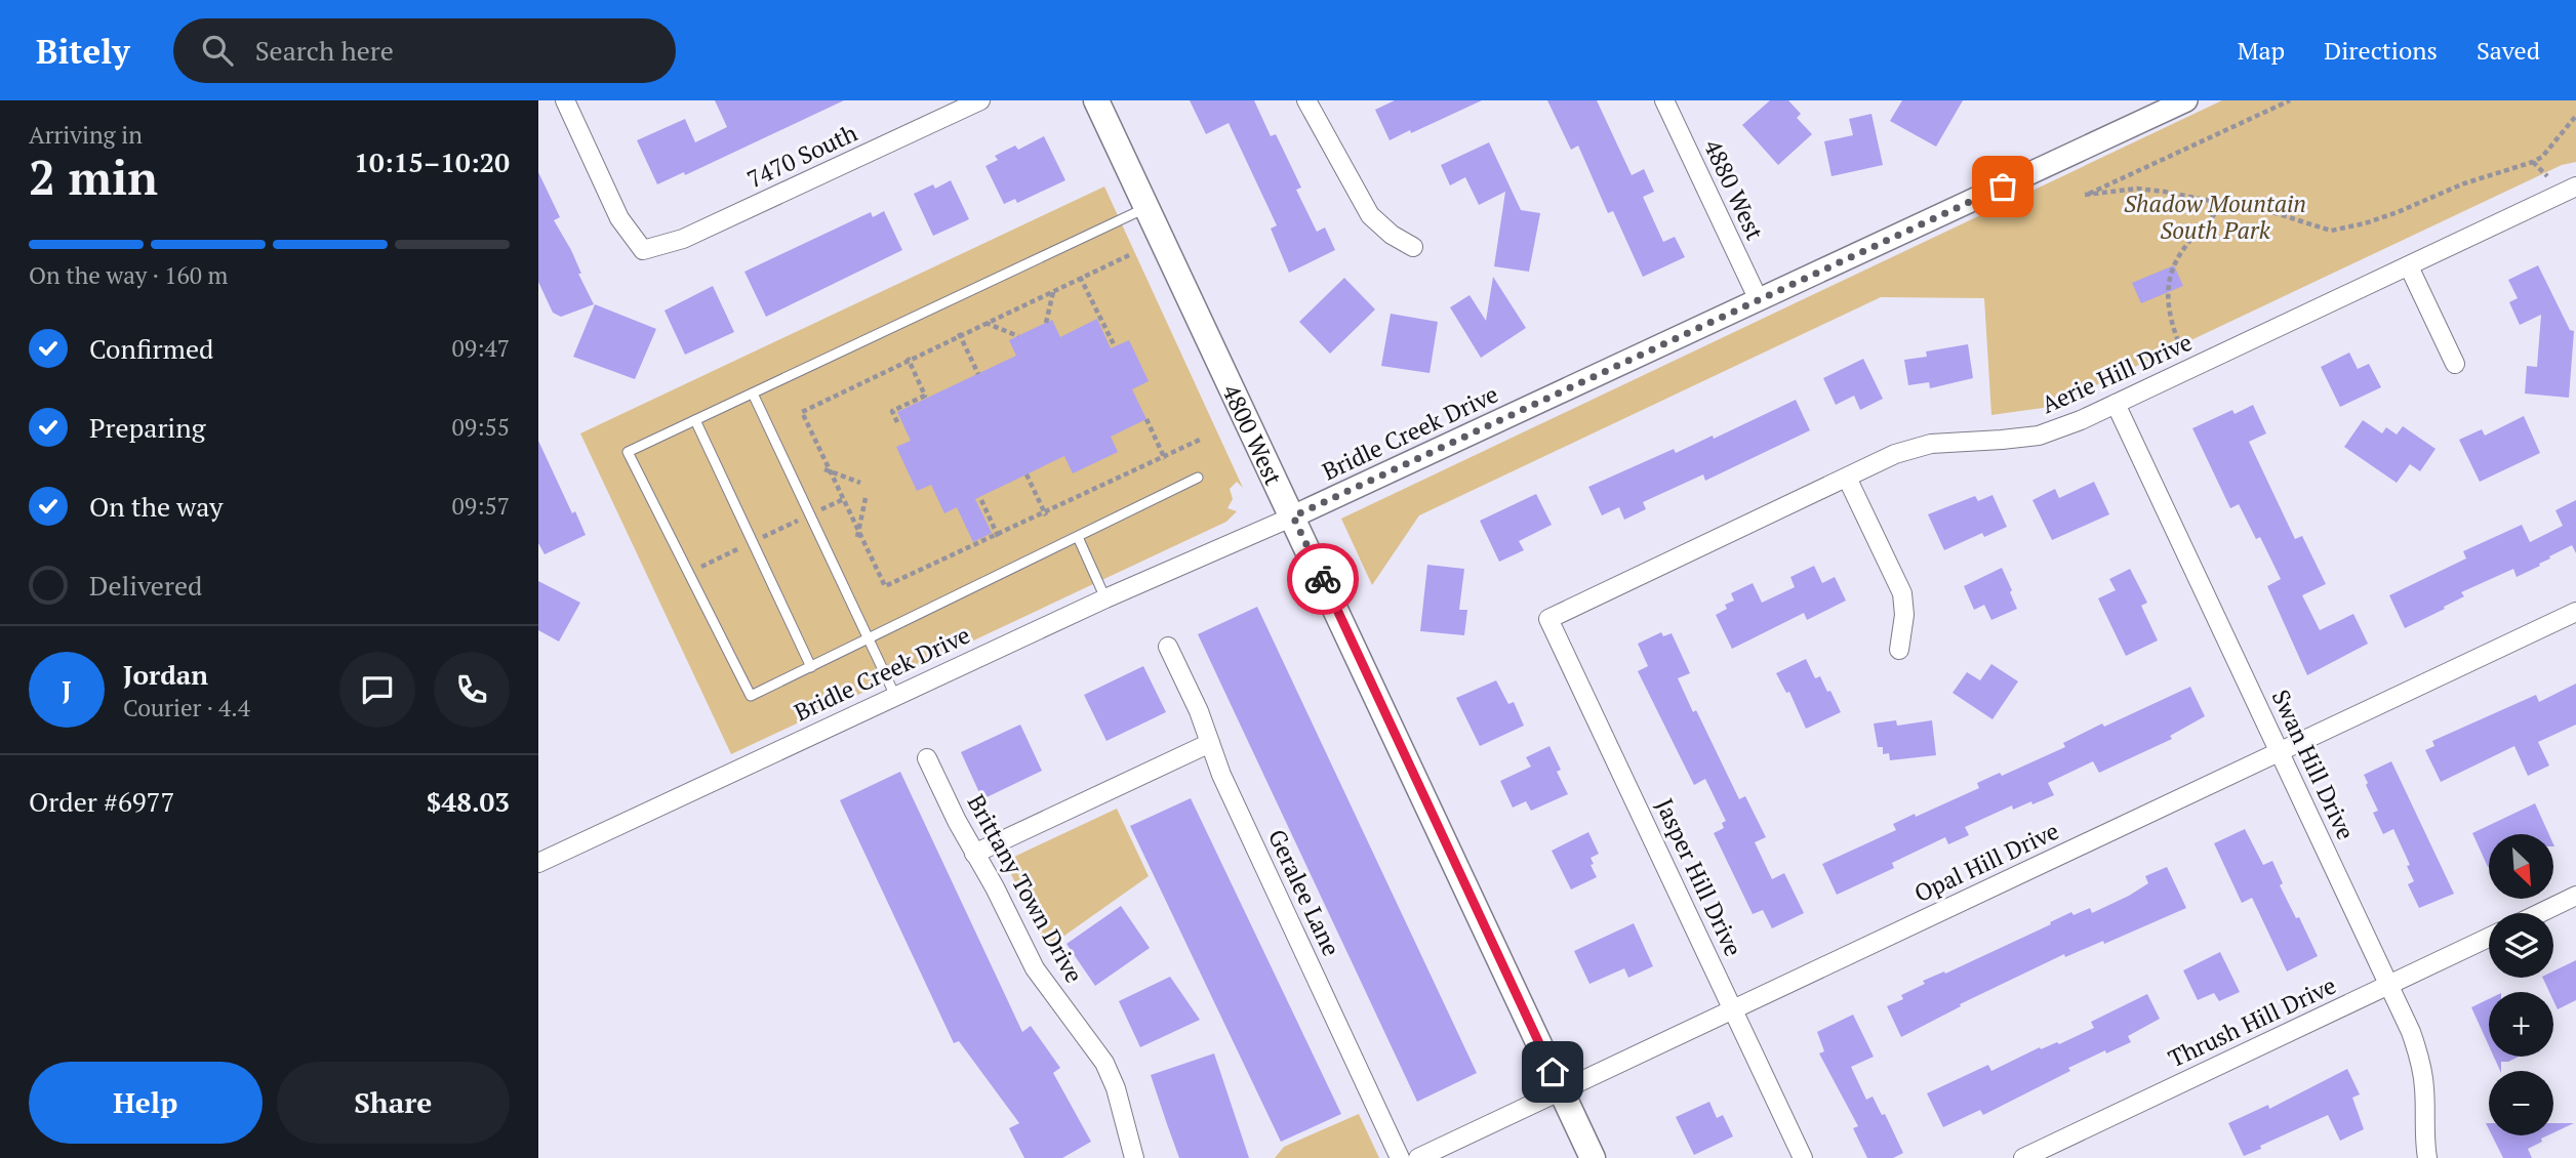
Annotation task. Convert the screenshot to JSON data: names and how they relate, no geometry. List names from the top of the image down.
{
  "streets": {
    "main road": ["4800 West"],
    "street": [
      "7470 South",
      "4880 West",
      "Aerie Hill Drive",
      "Bridle Creek Drive",
      "Swan Hill Drive",
      "Opal Hill Drive",
      "Jasper Hill Drive",
      "Brittany Town Drive",
      "Geralee Lane",
      "Thrush Hill Drive"
    ]
  },
  "crossings": [
    ["4880 West", "Bridle Creek Drive"],
    ["Aerie Hill Drive", "Swan Hill Drive"],
    ["Aerie Hill Drive", "Jasper Hill Drive"],
    ["Bridle Creek Drive", "4800 West"],
    ["4800 West", "Opal Hill Drive"],
    ["Swan Hill Drive", "Opal Hill Drive"],
    ["Swan Hill Drive", "Thrush Hill Drive"],
    ["Opal Hill Drive", "Jasper Hill Drive"]
  ],
  "parks": ["Shadow Mountain South Park"],
  "north": "bottom right",
  "page": {
    "header": "Bitely",
    "search": "Search here",
    "nav": ["Map", "Directions", "Saved"],
    "heading": ["2 min", "Arriving in", "10:15–10:20"],
    "panel": [
      "Jordan",
      "Courier · 4.4",
      "Order #6977",
      "$48.03"
    ],
    "bar": "On the way · 160 m",
    "list": [
      ["Confirmed", "09:47"],
      ["Preparing", "09:55"],
      ["On the way", "09:57"],
      "Delivered"
    ],
    "round": "J",
    "map_buttons": ["+", "−"],
    "buttons": ["Help", "Share"]
  }
}
